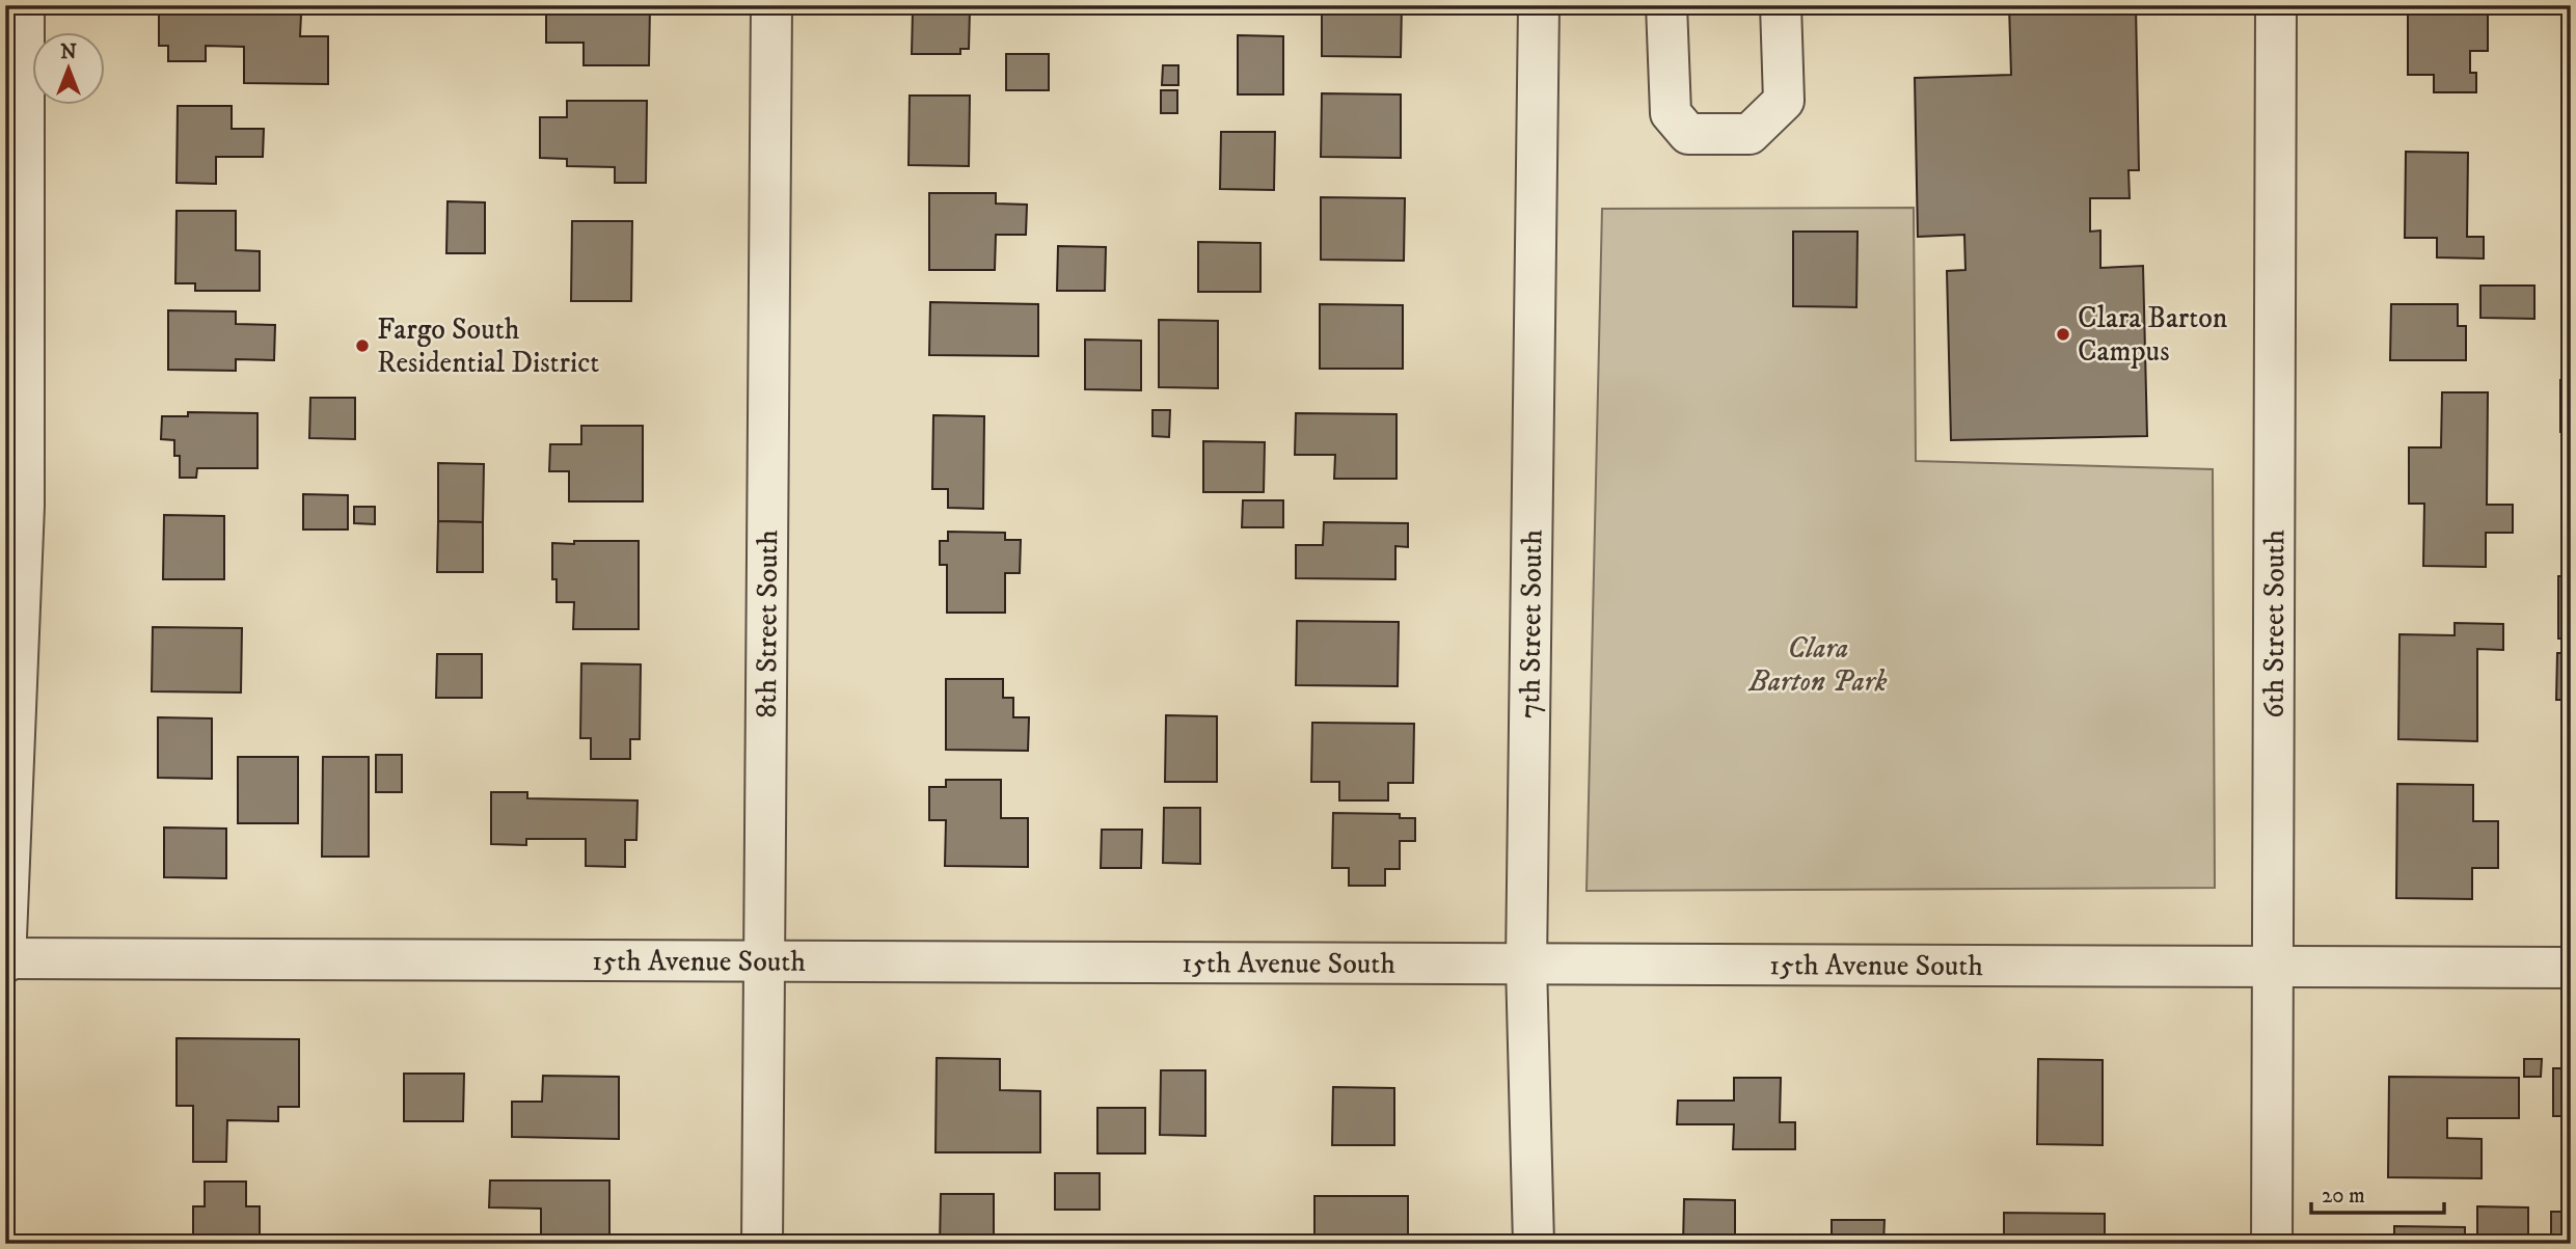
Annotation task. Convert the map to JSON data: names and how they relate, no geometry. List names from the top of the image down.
{
  "streets": {
    "street": [
      "8th Street South",
      "7th Street South",
      "6th Street South",
      "15th Avenue South"
    ]
  },
  "crossings": [
    ["8th Street South", "15th Avenue South"],
    ["7th Street South", "15th Avenue South"],
    ["6th Street South", "15th Avenue South"]
  ],
  "parks": ["Clara Barton Park"],
  "places": ["Clara Barton Campus", "Fargo South Residential District"],
  "scale_bar": "20 m",
  "north": "top"
}
